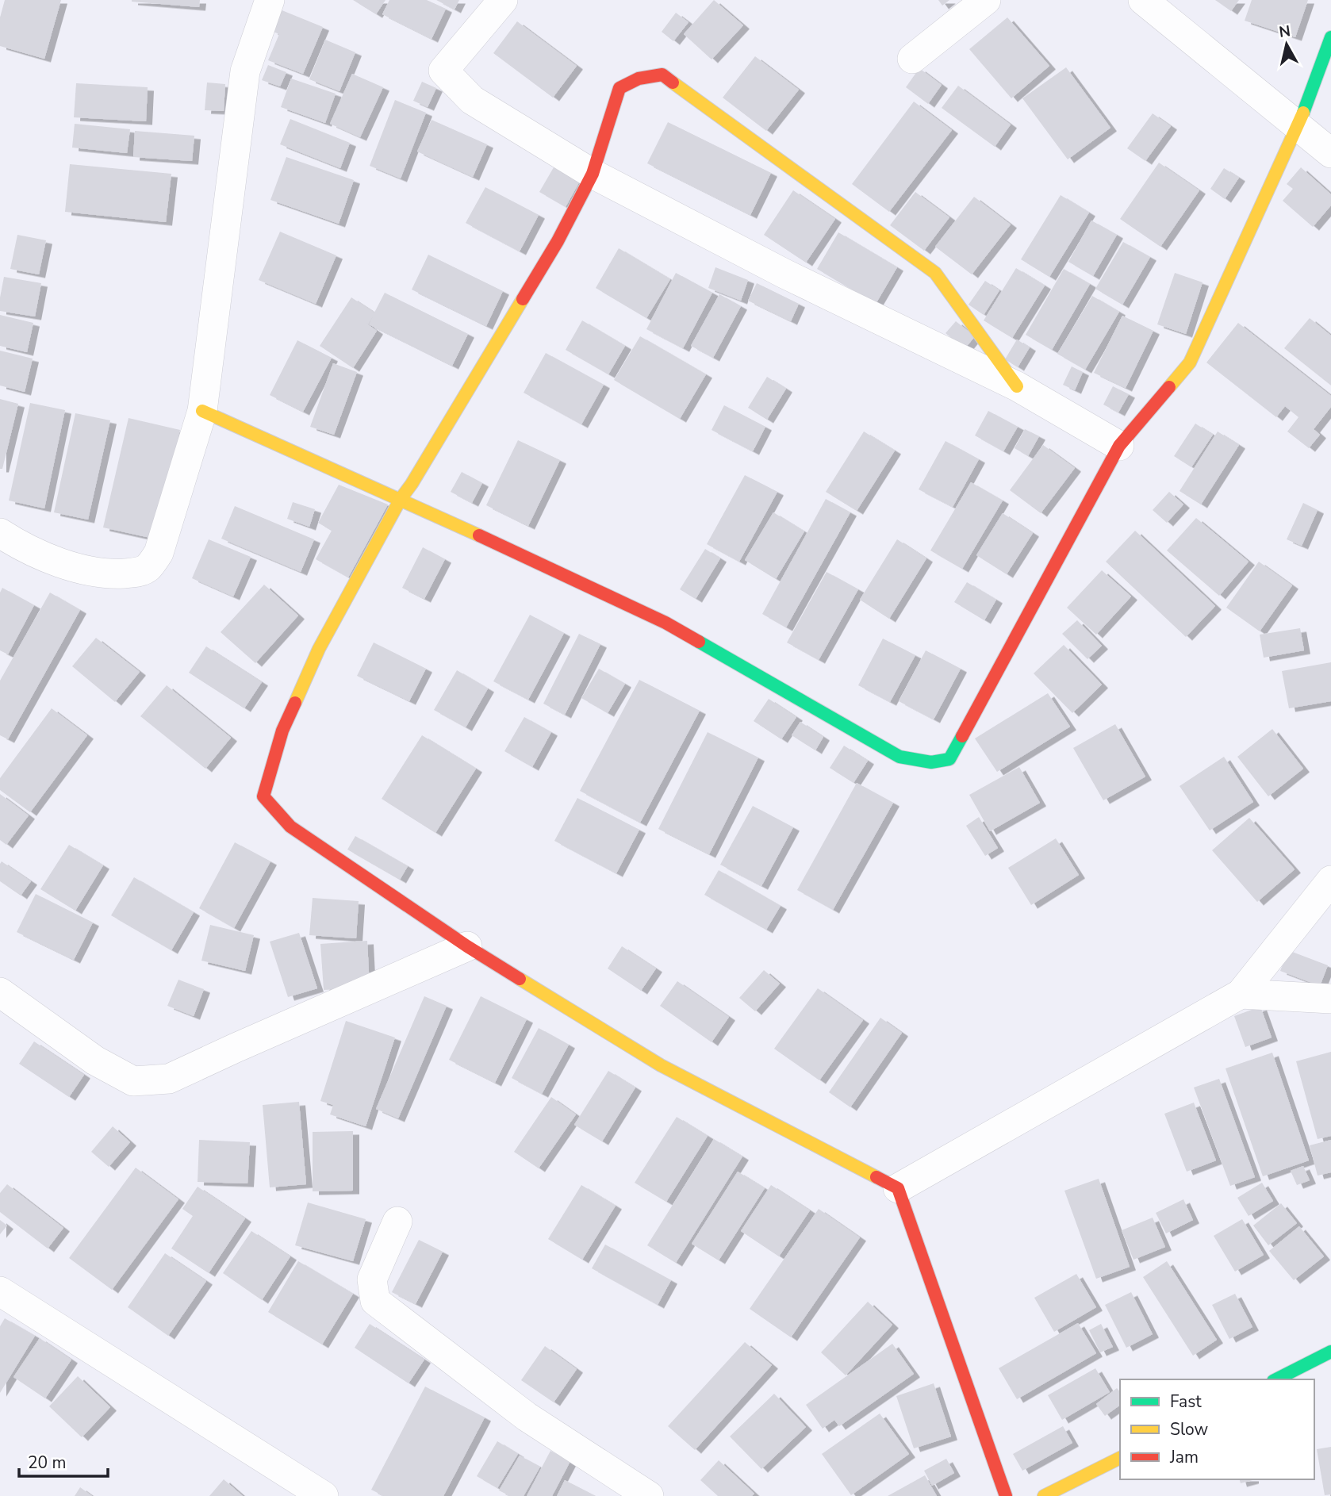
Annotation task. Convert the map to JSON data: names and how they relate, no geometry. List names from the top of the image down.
{
  "legend": ["Fast", "Slow", "Jam"],
  "scale_bar": "20 m",
  "north": "top"
}
